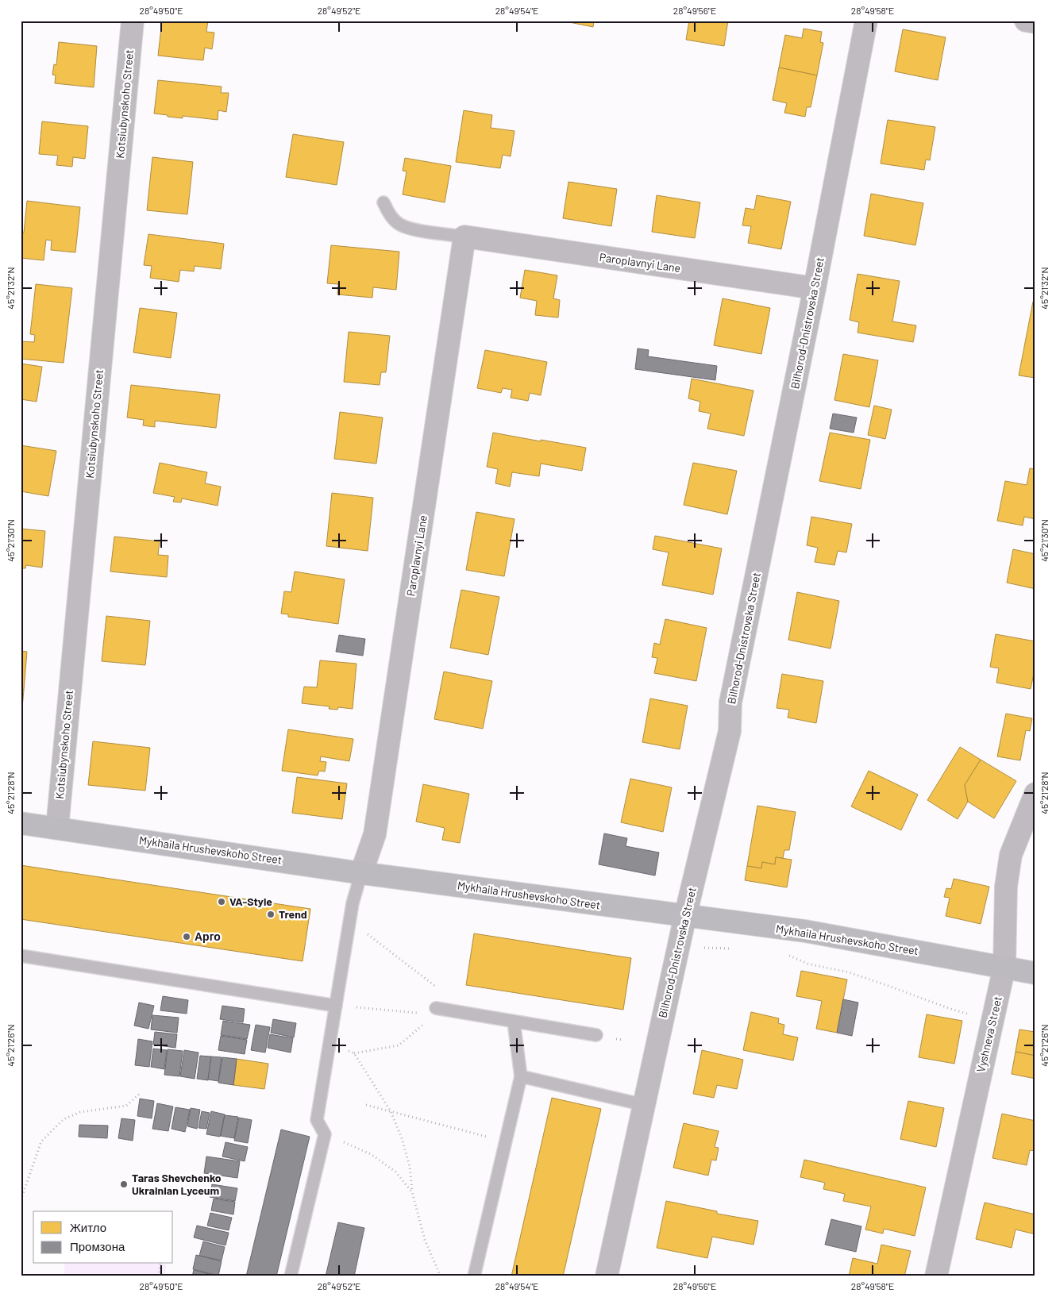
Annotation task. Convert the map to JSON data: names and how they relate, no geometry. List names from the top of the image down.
{
  "streets": {
    "street": [
      "Kotsiubynskoho Street",
      "Paroplavnyi Lane",
      "Bilhorod-Dnistrovska Street",
      "Mykhaila Hrushevskoho Street",
      "Vyshneva Street"
    ]
  },
  "crossings": [
    ["Kotsiubynskoho Street", "Mykhaila Hrushevskoho Street"],
    ["Paroplavnyi Lane", "Bilhorod-Dnistrovska Street"],
    ["Paroplavnyi Lane", "Mykhaila Hrushevskoho Street"],
    ["Bilhorod-Dnistrovska Street", "Mykhaila Hrushevskoho Street"],
    ["Mykhaila Hrushevskoho Street", "Vyshneva Street"]
  ],
  "places": [
    "VA-Style",
    "Trend",
    "Арго",
    "Taras Shevchenko Ukrainian Lyceum"
  ],
  "legend": ["Житло", "Промзона"],
  "coordinates": [
    "28°49'50\"E",
    "28°49'52\"E",
    "28°49'54\"E",
    "28°49'56\"E",
    "28°49'58\"E",
    "45°21'32\"N",
    "45°21'30\"N",
    "45°21'28\"N",
    "45°21'26\"N"
  ]
}
